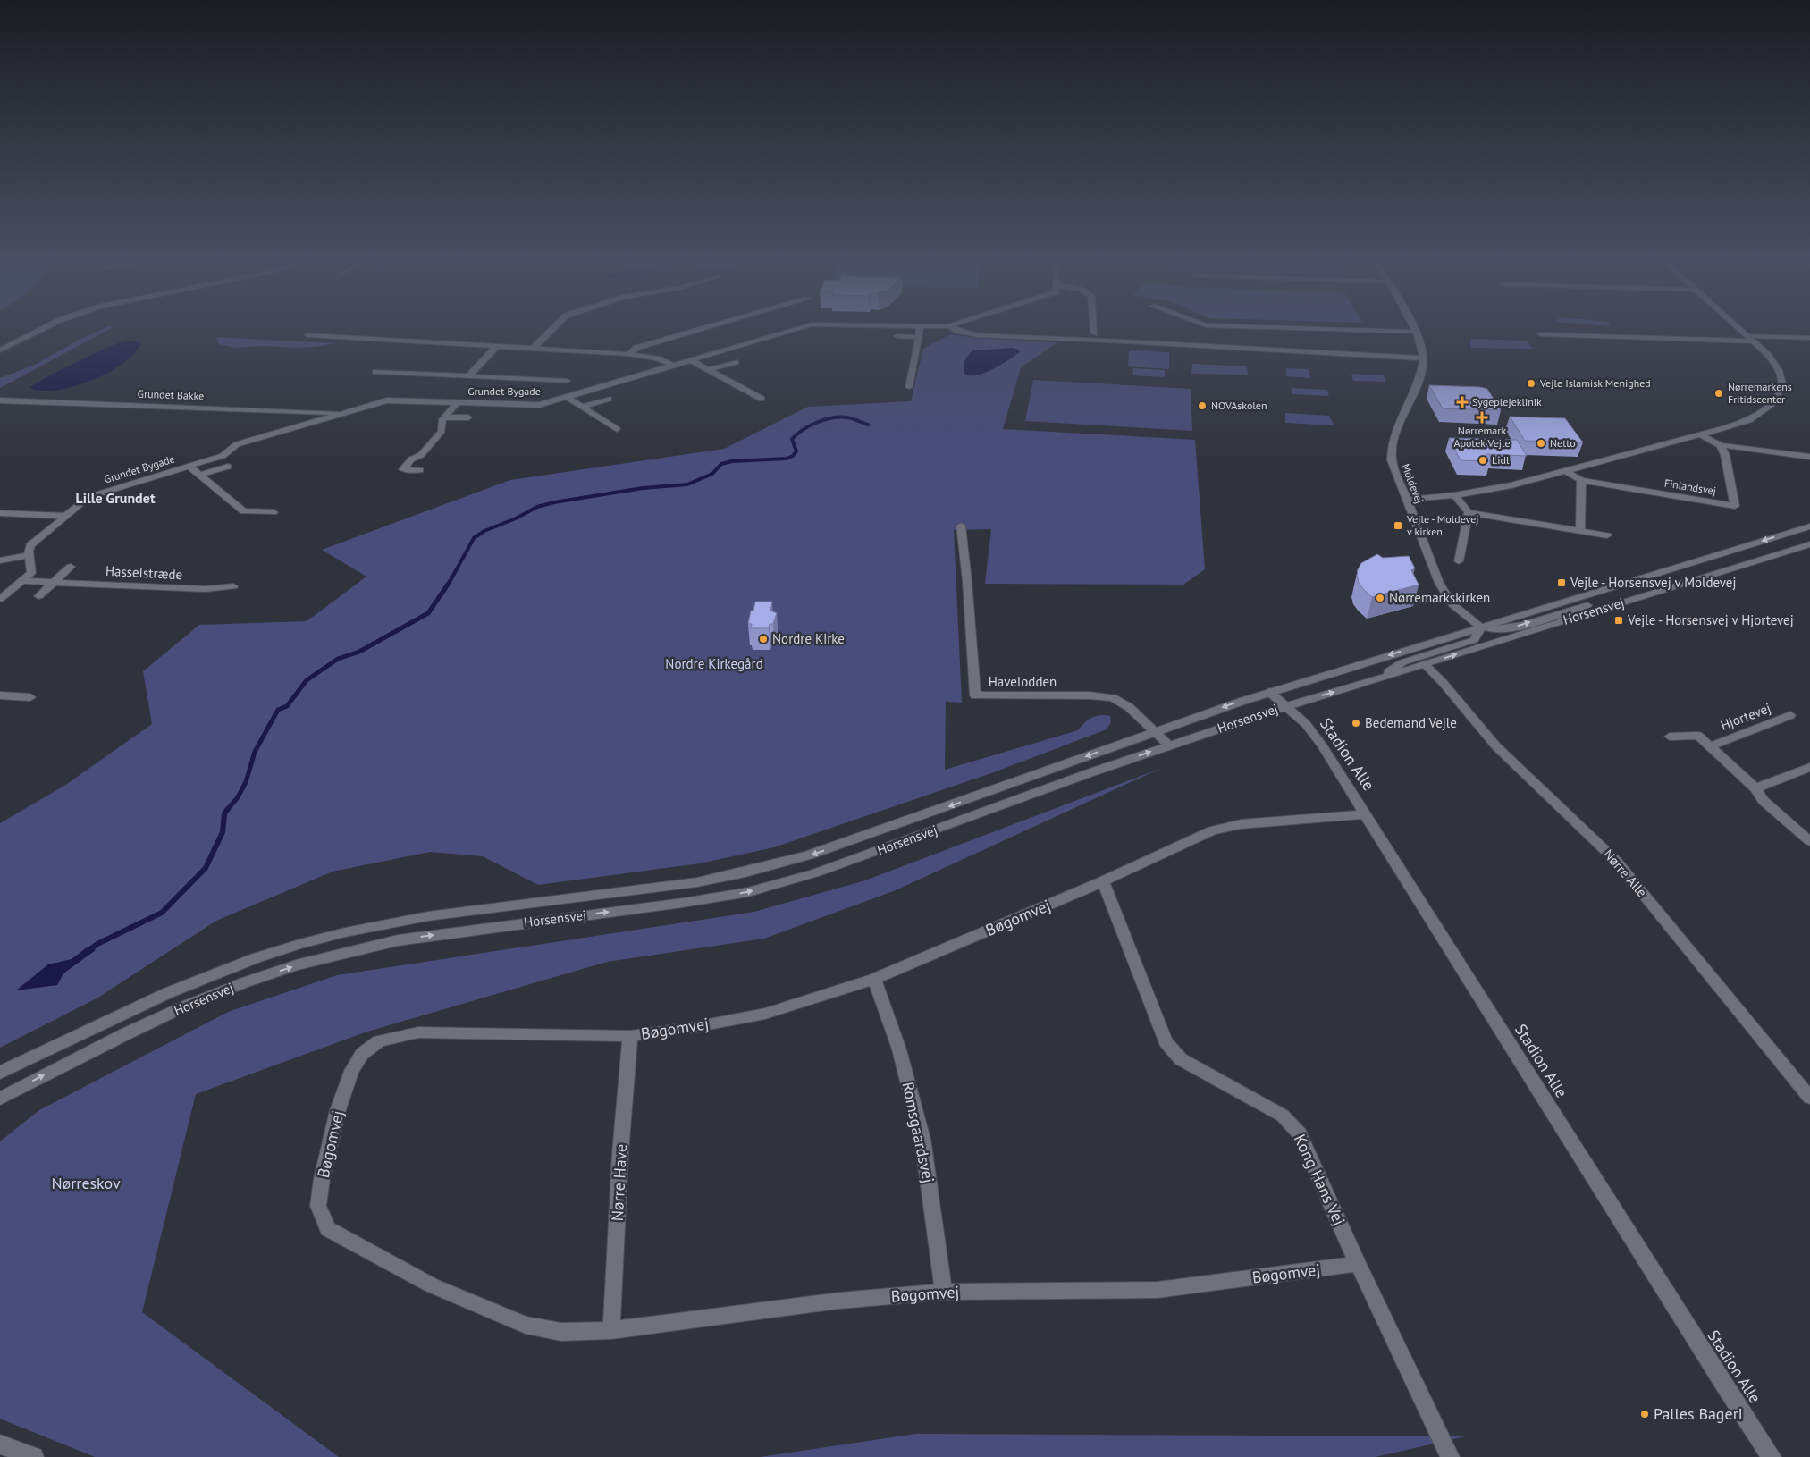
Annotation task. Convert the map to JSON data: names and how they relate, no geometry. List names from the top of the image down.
{
  "streets": {
    "street": [
      "Grundet Bygade",
      "Grundet Bakke",
      "Moldevej",
      "Finlandsvej",
      "Hasselstræde",
      "Horsensvej",
      "Havelodden",
      "Hjortevej",
      "Stadion Alle",
      "Nørre Alle",
      "Bøgomvej",
      "Romsgaardsvej",
      "Kong Hans Vej",
      "Nørre Have"
    ]
  },
  "crossings": [
    ["Grundet Bygade", "Grundet Bakke"],
    ["Moldevej", "Horsensvej"],
    ["Horsensvej", "Havelodden"],
    ["Horsensvej", "Stadion Alle"],
    ["Horsensvej", "Nørre Alle"],
    ["Stadion Alle", "Bøgomvej"],
    ["Bøgomvej", "Romsgaardsvej"],
    ["Bøgomvej", "Kong Hans Vej"],
    ["Bøgomvej", "Nørre Have"]
  ],
  "districts": ["Lille Grundet"],
  "parks": ["Nordre Kirkegård", "Nørreskov"],
  "places": {
    "other": [
      "Vejle Islamisk Menighed",
      "Nørremarkens Fritidscenter",
      "NOVAskolen",
      "Netto",
      "Lidl",
      "Nørremarkskirken",
      "Nordre Kirke",
      "Bedemand Vejle",
      "Palles Bageri"
    ],
    "health": ["Sygeplejeklinik", "Nørremark Apotek Vejle"],
    "transit": ["Vejle - Moldevej v kirken", "Vejle - Horsensvej v Moldevej", "Vejle - Horsensvej v Hjortevej"]
  }
}
